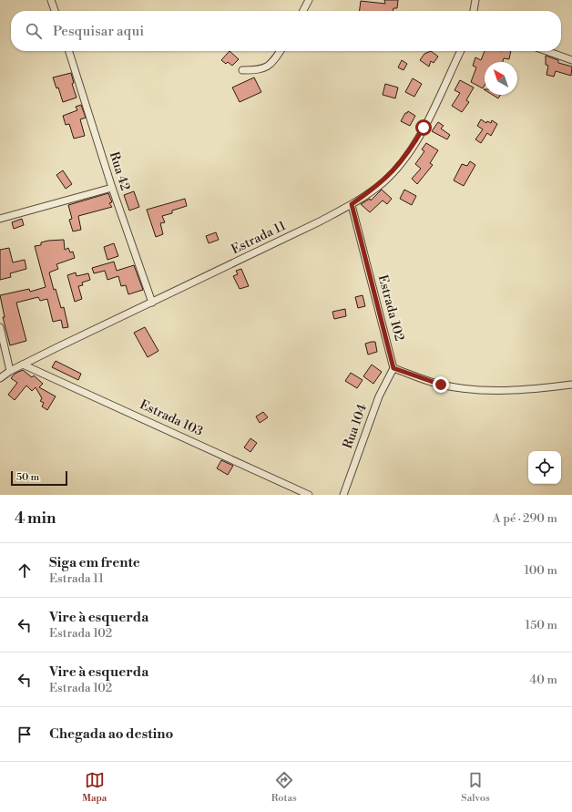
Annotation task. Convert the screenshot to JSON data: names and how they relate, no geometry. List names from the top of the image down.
{
  "streets": {
    "street": [
      "Rua 42",
      "Estrada 11",
      "Estrada 102",
      "Estrada 103",
      "Rua 104"
    ]
  },
  "crossings": [
    ["Rua 42", "Estrada 11"],
    ["Estrada 11", "Estrada 102"],
    ["Estrada 11", "Estrada 103"],
    ["Estrada 102", "Rua 104"]
  ],
  "scale_bar": "50 m",
  "north": "top left",
  "page": {
    "search": "Pesquisar aqui",
    "scale": "50 m",
    "heading": ["4 min", "A pé · 290 m"],
    "list": [
      ["Siga em frente", "Estrada 11", "100 m"],
      ["Vire à esquerda", "Estrada 102", "150 m"],
      ["Vire à esquerda", "Estrada 102", "40 m"],
      "Chegada ao destino"
    ],
    "nav": ["Mapa", "Rotas", "Salvos"]
  }
}
